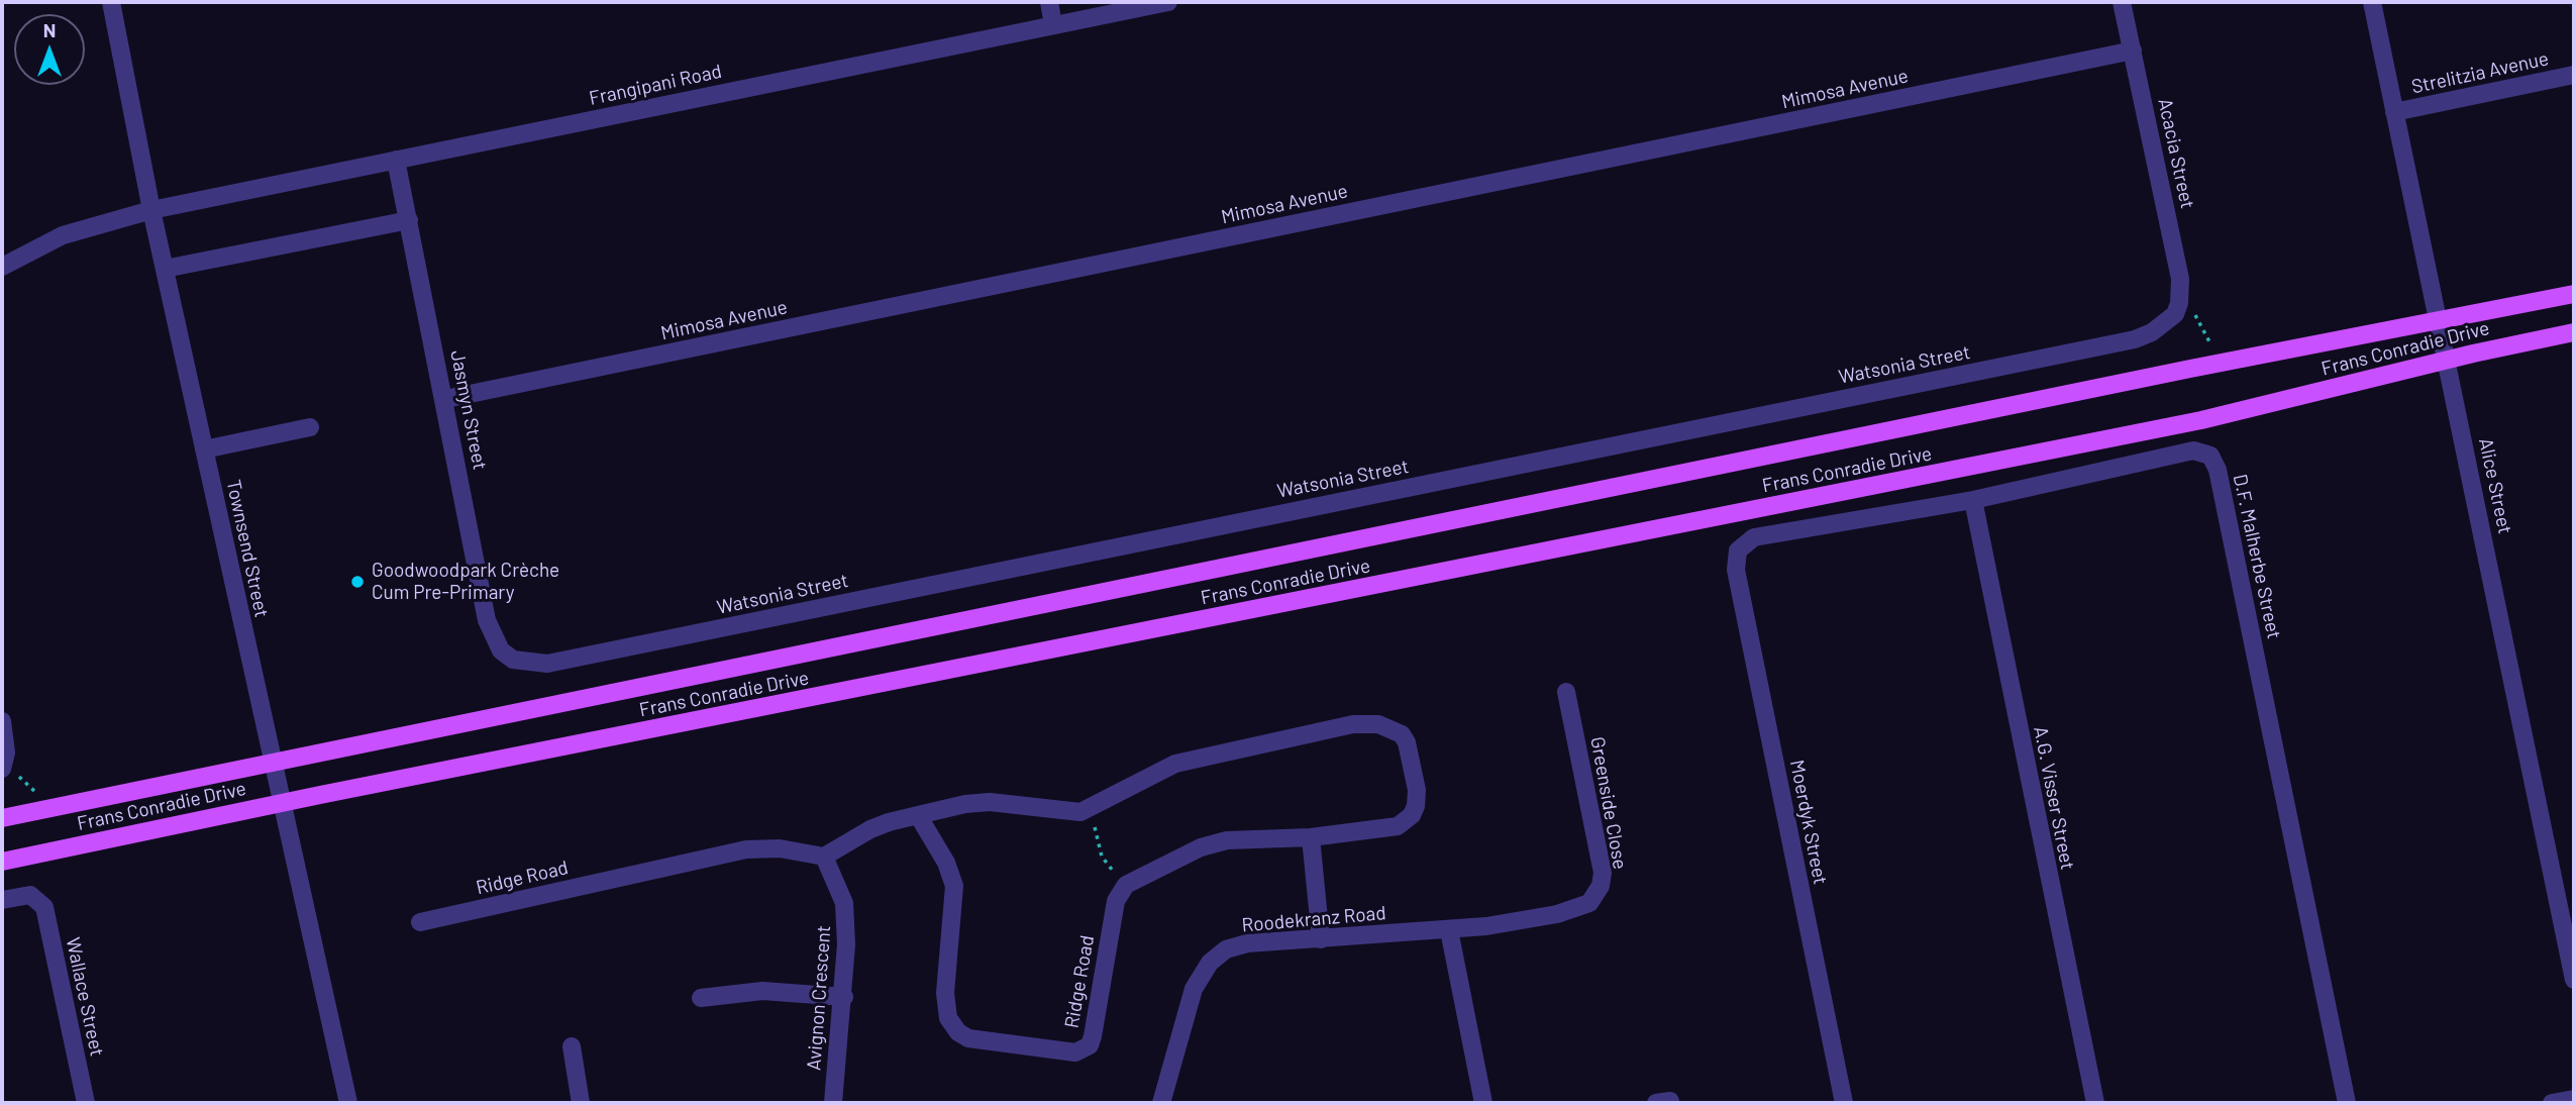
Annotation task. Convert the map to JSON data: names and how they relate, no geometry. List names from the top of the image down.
{
  "streets": {
    "main road": ["Frans Conradie Drive"],
    "street": [
      "Strelitzia Avenue",
      "Frangipani Road",
      "Mimosa Avenue",
      "Acacia Street",
      "Watsonia Street",
      "Jasmyn Street",
      "Alice Street",
      "Townsend Street",
      "D.F. Malherbe Street",
      "A.G. Visser Street",
      "Greenside Close",
      "Moerdyk Street",
      "Ridge Road",
      "Roodekranz Road",
      "Wallace Street",
      "Avignon Crescent"
    ]
  },
  "crossings": [
    ["Strelitzia Avenue", "Alice Street"],
    ["Frangipani Road", "Jasmyn Street"],
    ["Frangipani Road", "Townsend Street"],
    ["Mimosa Avenue", "Acacia Street"],
    ["Mimosa Avenue", "Jasmyn Street"],
    ["Acacia Street", "Watsonia Street"],
    ["Frans Conradie Drive", "Alice Street"],
    ["Frans Conradie Drive", "Townsend Street"],
    ["Watsonia Street", "Jasmyn Street"],
    ["D.F. Malherbe Street", "A.G. Visser Street"],
    ["D.F. Malherbe Street", "Moerdyk Street"],
    ["Greenside Close", "Roodekranz Road"],
    ["Ridge Road", "Avignon Crescent"]
  ],
  "places": ["Goodwoodpark Crèche Cum Pre-Primary"],
  "north": "top"
}
